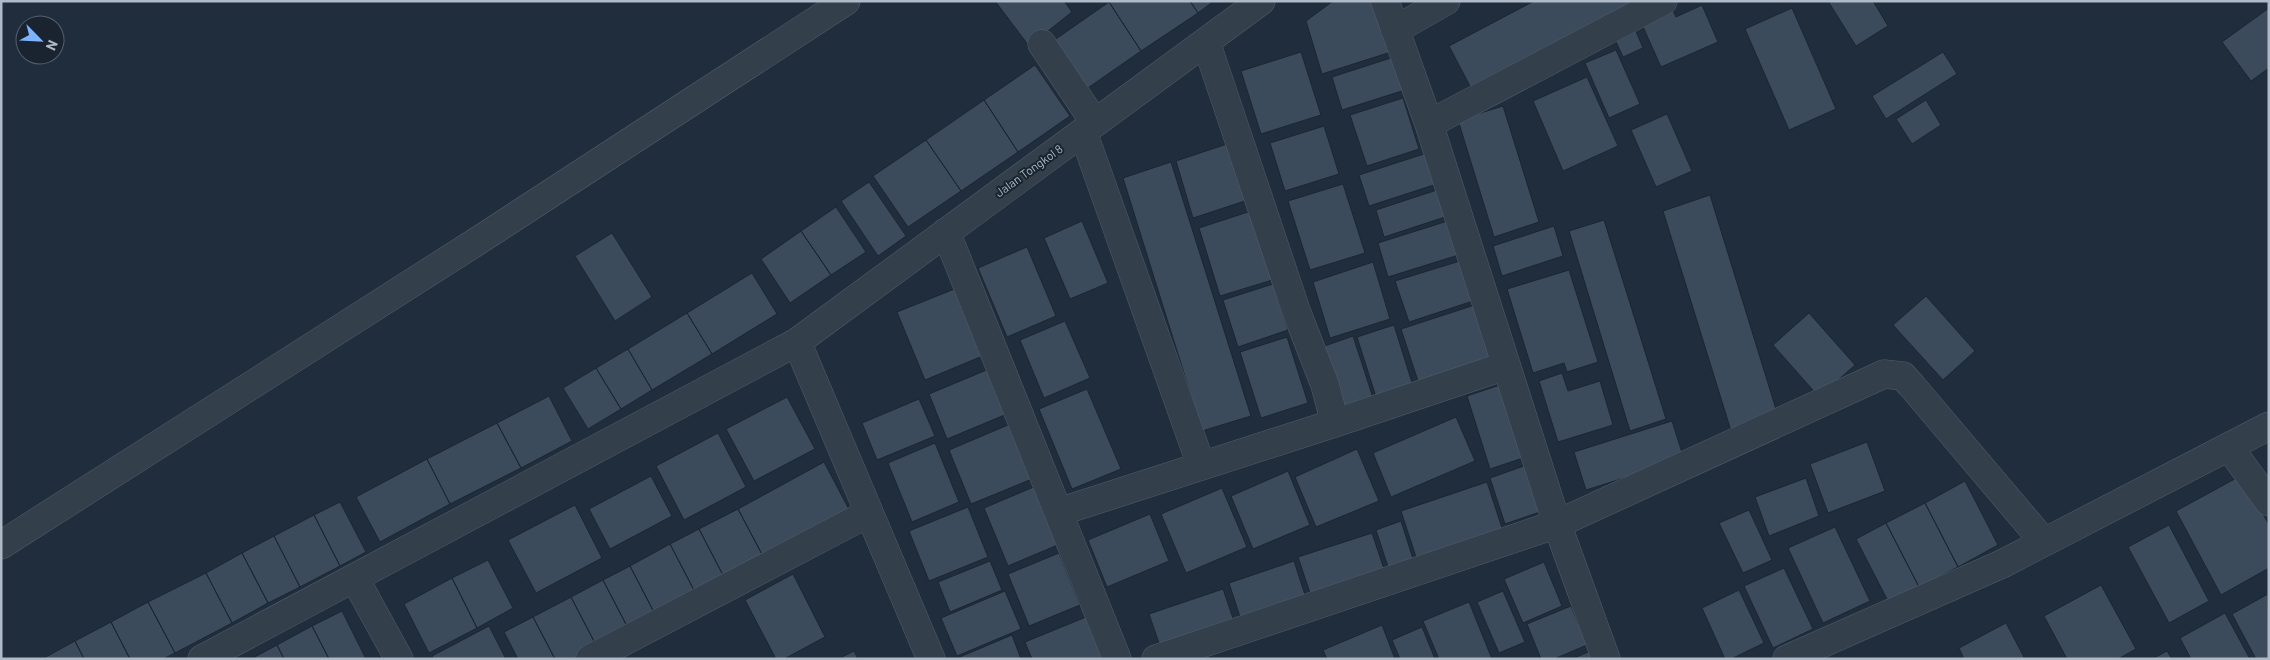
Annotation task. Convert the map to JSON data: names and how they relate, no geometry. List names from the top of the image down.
{
  "streets": {
    "street": ["Jalan Tongkol 8"]
  },
  "north": "bottom right"
}
